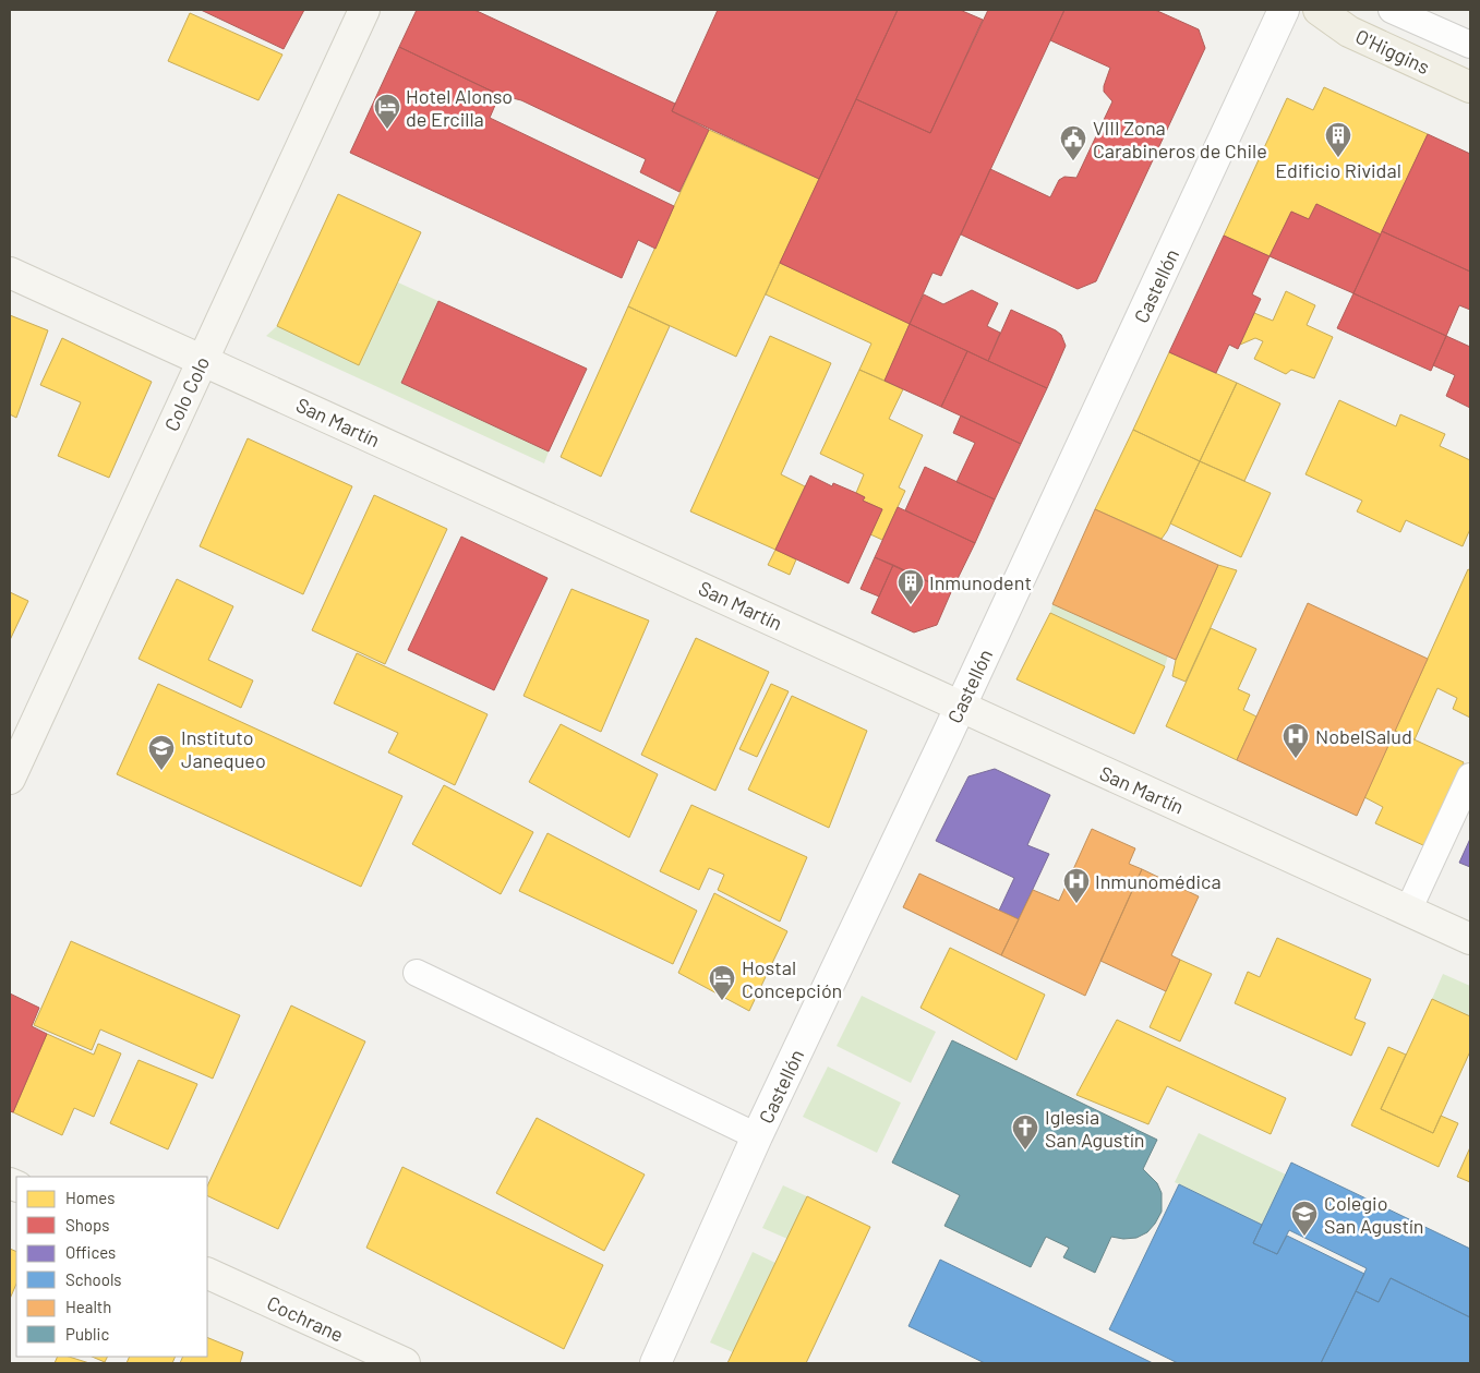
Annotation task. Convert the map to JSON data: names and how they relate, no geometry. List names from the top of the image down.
{
  "streets": {
    "main road": [
      "O'Higgins",
      "Colo Colo",
      "San Martín",
      "Cochrane"
    ],
    "street": ["Castellón"]
  },
  "crossings": [
    ["Castellón", "San Martín"],
    ["Colo Colo", "San Martín"]
  ],
  "places": {
    "hotel": ["Hotel Alonso de Ercilla", "Hostal Concepción"],
    "building": ["Edificio Rividal", "Inmunodent"],
    "public building": ["VIII Zona Carabineros de Chile"],
    "hospital": ["NobelSalud", "Inmunomédica"],
    "school or university": ["Instituto Janequeo", "Colegio San Agustín"],
    "church": ["Iglesia San Agustín"]
  },
  "legend": [
    "Homes",
    "Shops",
    "Offices",
    "Schools",
    "Health",
    "Public"
  ]
}
